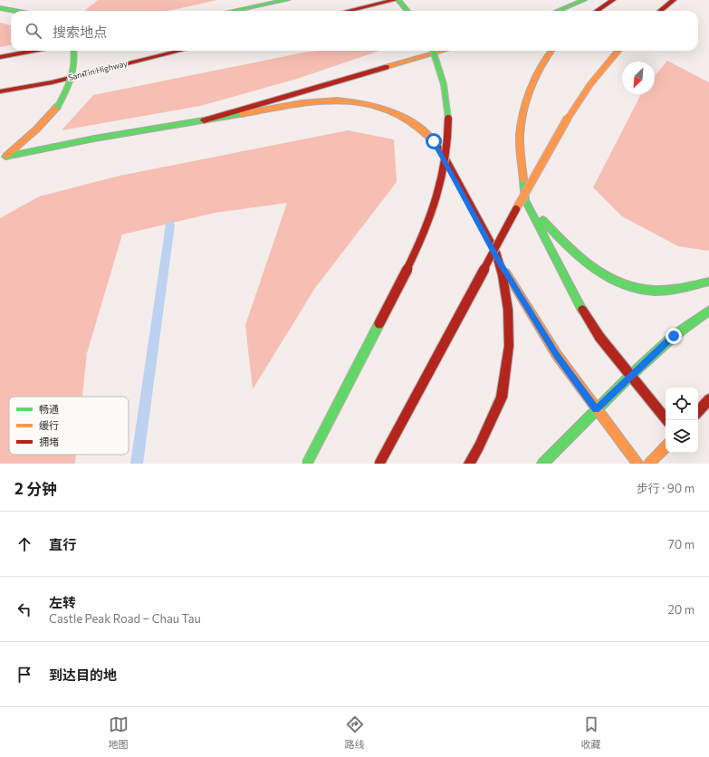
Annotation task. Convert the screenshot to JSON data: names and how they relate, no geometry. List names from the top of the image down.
{
  "streets": {
    "main road": ["San Tin Highway"]
  },
  "legend": ["畅通", "缓行", "拥堵"],
  "north": "bottom left",
  "page": {
    "search": "搜索地点",
    "heading": ["2 分钟", "步行 · 90 m"],
    "list": [
      ["直行", "70 m"],
      ["左转", "Castle Peak Road – Chau Tau", "20 m"],
      "到达目的地"
    ],
    "nav": ["地图", "路线", "收藏"]
  }
}
